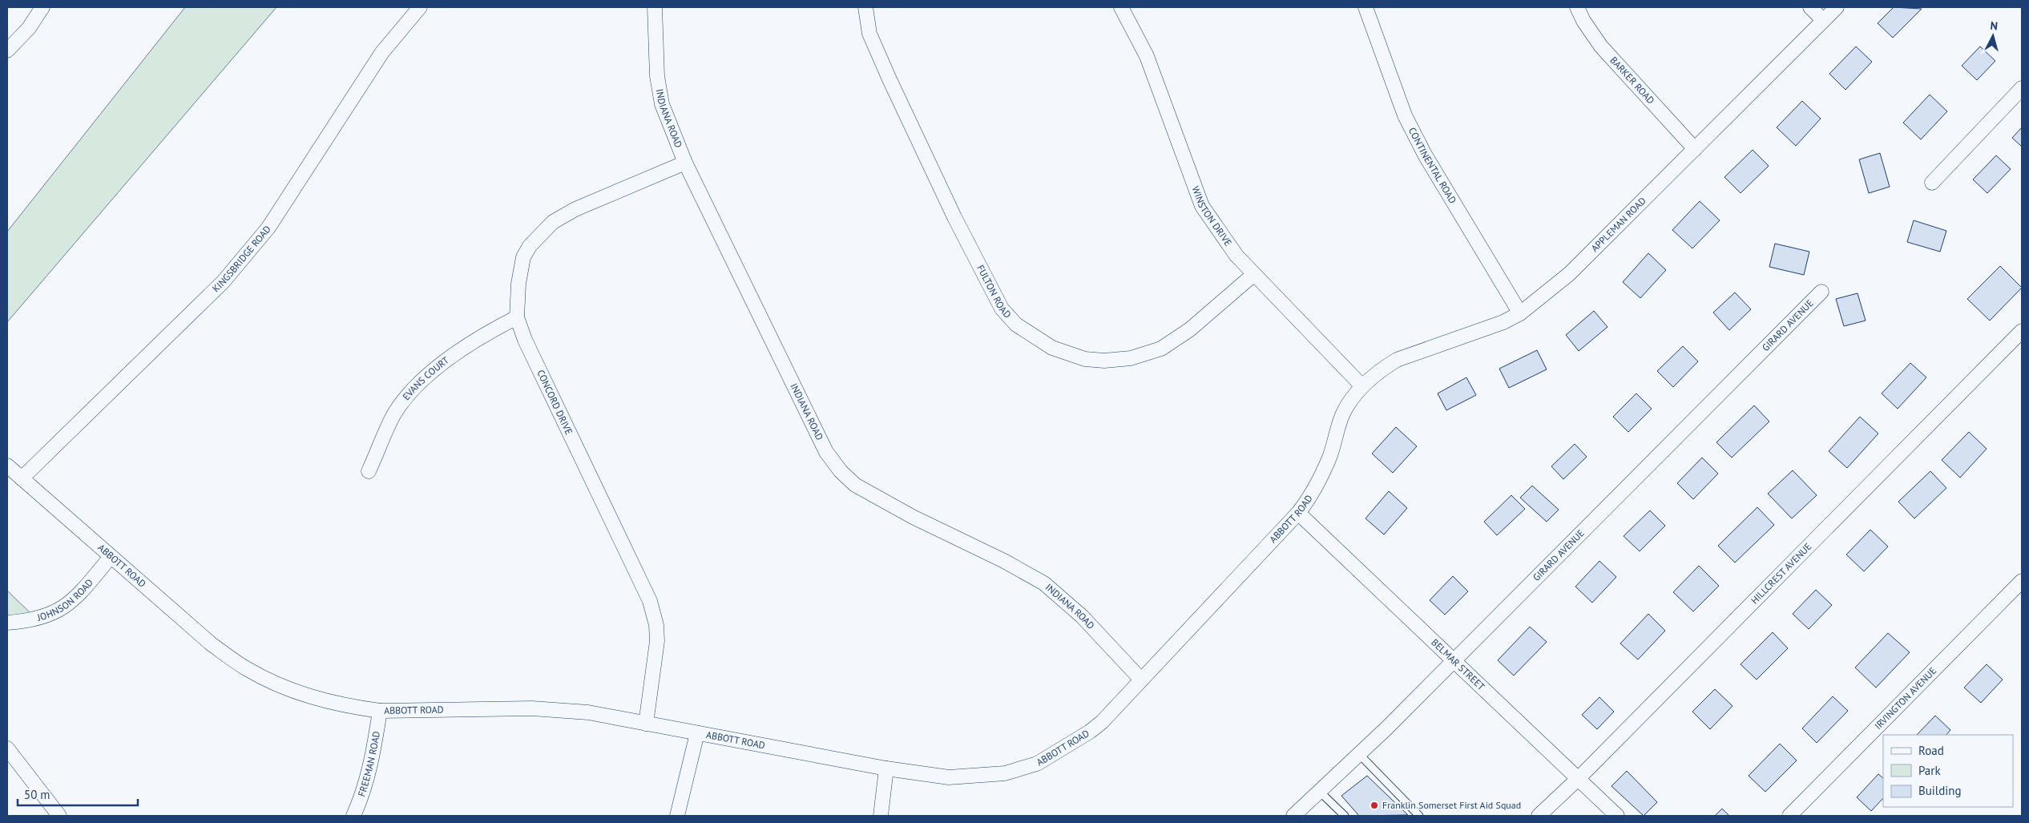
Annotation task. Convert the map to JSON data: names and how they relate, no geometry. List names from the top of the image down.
{
  "streets": {
    "street": [
      "BARKER ROAD",
      "INDIANA ROAD",
      "CONTINENTAL ROAD",
      "WINSTON DRIVE",
      "APPLEMAN ROAD",
      "KINGSBRIDGE ROAD",
      "FULTON ROAD",
      "GIRARD AVENUE",
      "EVANS COURT",
      "CONCORD DRIVE",
      "ABBOTT ROAD",
      "HILLCREST AVENUE",
      "JOHNSON ROAD",
      "BELMAR STREET",
      "IRVINGTON AVENUE",
      "FREEMAN ROAD"
    ]
  },
  "crossings": [
    ["BARKER ROAD", "APPLEMAN ROAD"],
    ["INDIANA ROAD", "CONCORD DRIVE"],
    ["INDIANA ROAD", "ABBOTT ROAD"],
    ["CONTINENTAL ROAD", "APPLEMAN ROAD"],
    ["WINSTON DRIVE", "APPLEMAN ROAD"],
    ["WINSTON DRIVE", "FULTON ROAD"],
    ["WINSTON DRIVE", "ABBOTT ROAD"],
    ["APPLEMAN ROAD", "ABBOTT ROAD"],
    ["KINGSBRIDGE ROAD", "ABBOTT ROAD"],
    ["GIRARD AVENUE", "BELMAR STREET"],
    ["EVANS COURT", "CONCORD DRIVE"],
    ["CONCORD DRIVE", "ABBOTT ROAD"],
    ["ABBOTT ROAD", "JOHNSON ROAD"],
    ["ABBOTT ROAD", "BELMAR STREET"],
    ["ABBOTT ROAD", "FREEMAN ROAD"],
    ["HILLCREST AVENUE", "BELMAR STREET"]
  ],
  "places": ["Franklin Somerset First Aid Squad"],
  "legend": ["Road", "Park", "Building"],
  "scale_bar": "50 m",
  "north": "top"
}
